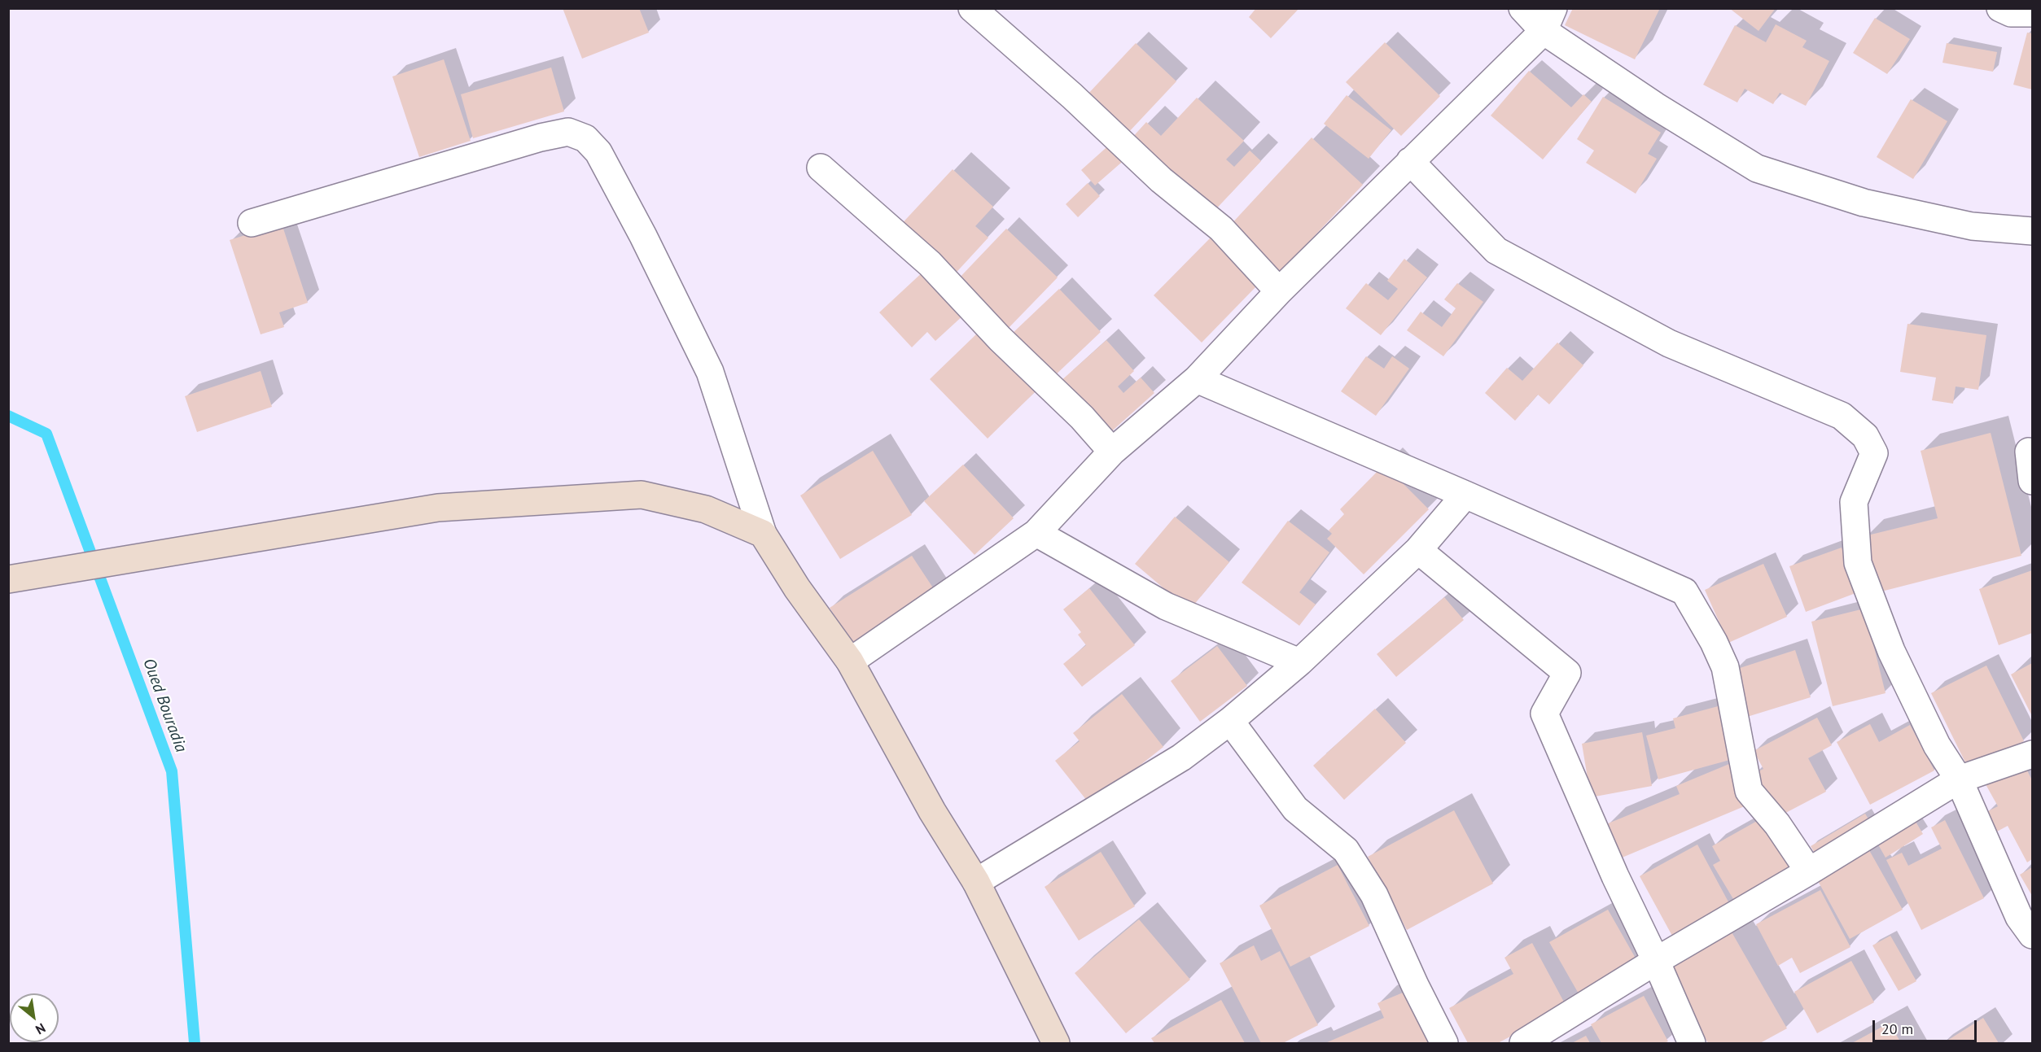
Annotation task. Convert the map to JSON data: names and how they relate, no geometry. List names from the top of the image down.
{
  "water": ["Oued Bouradia"],
  "scale_bar": "20 m",
  "north": "bottom right"
}
